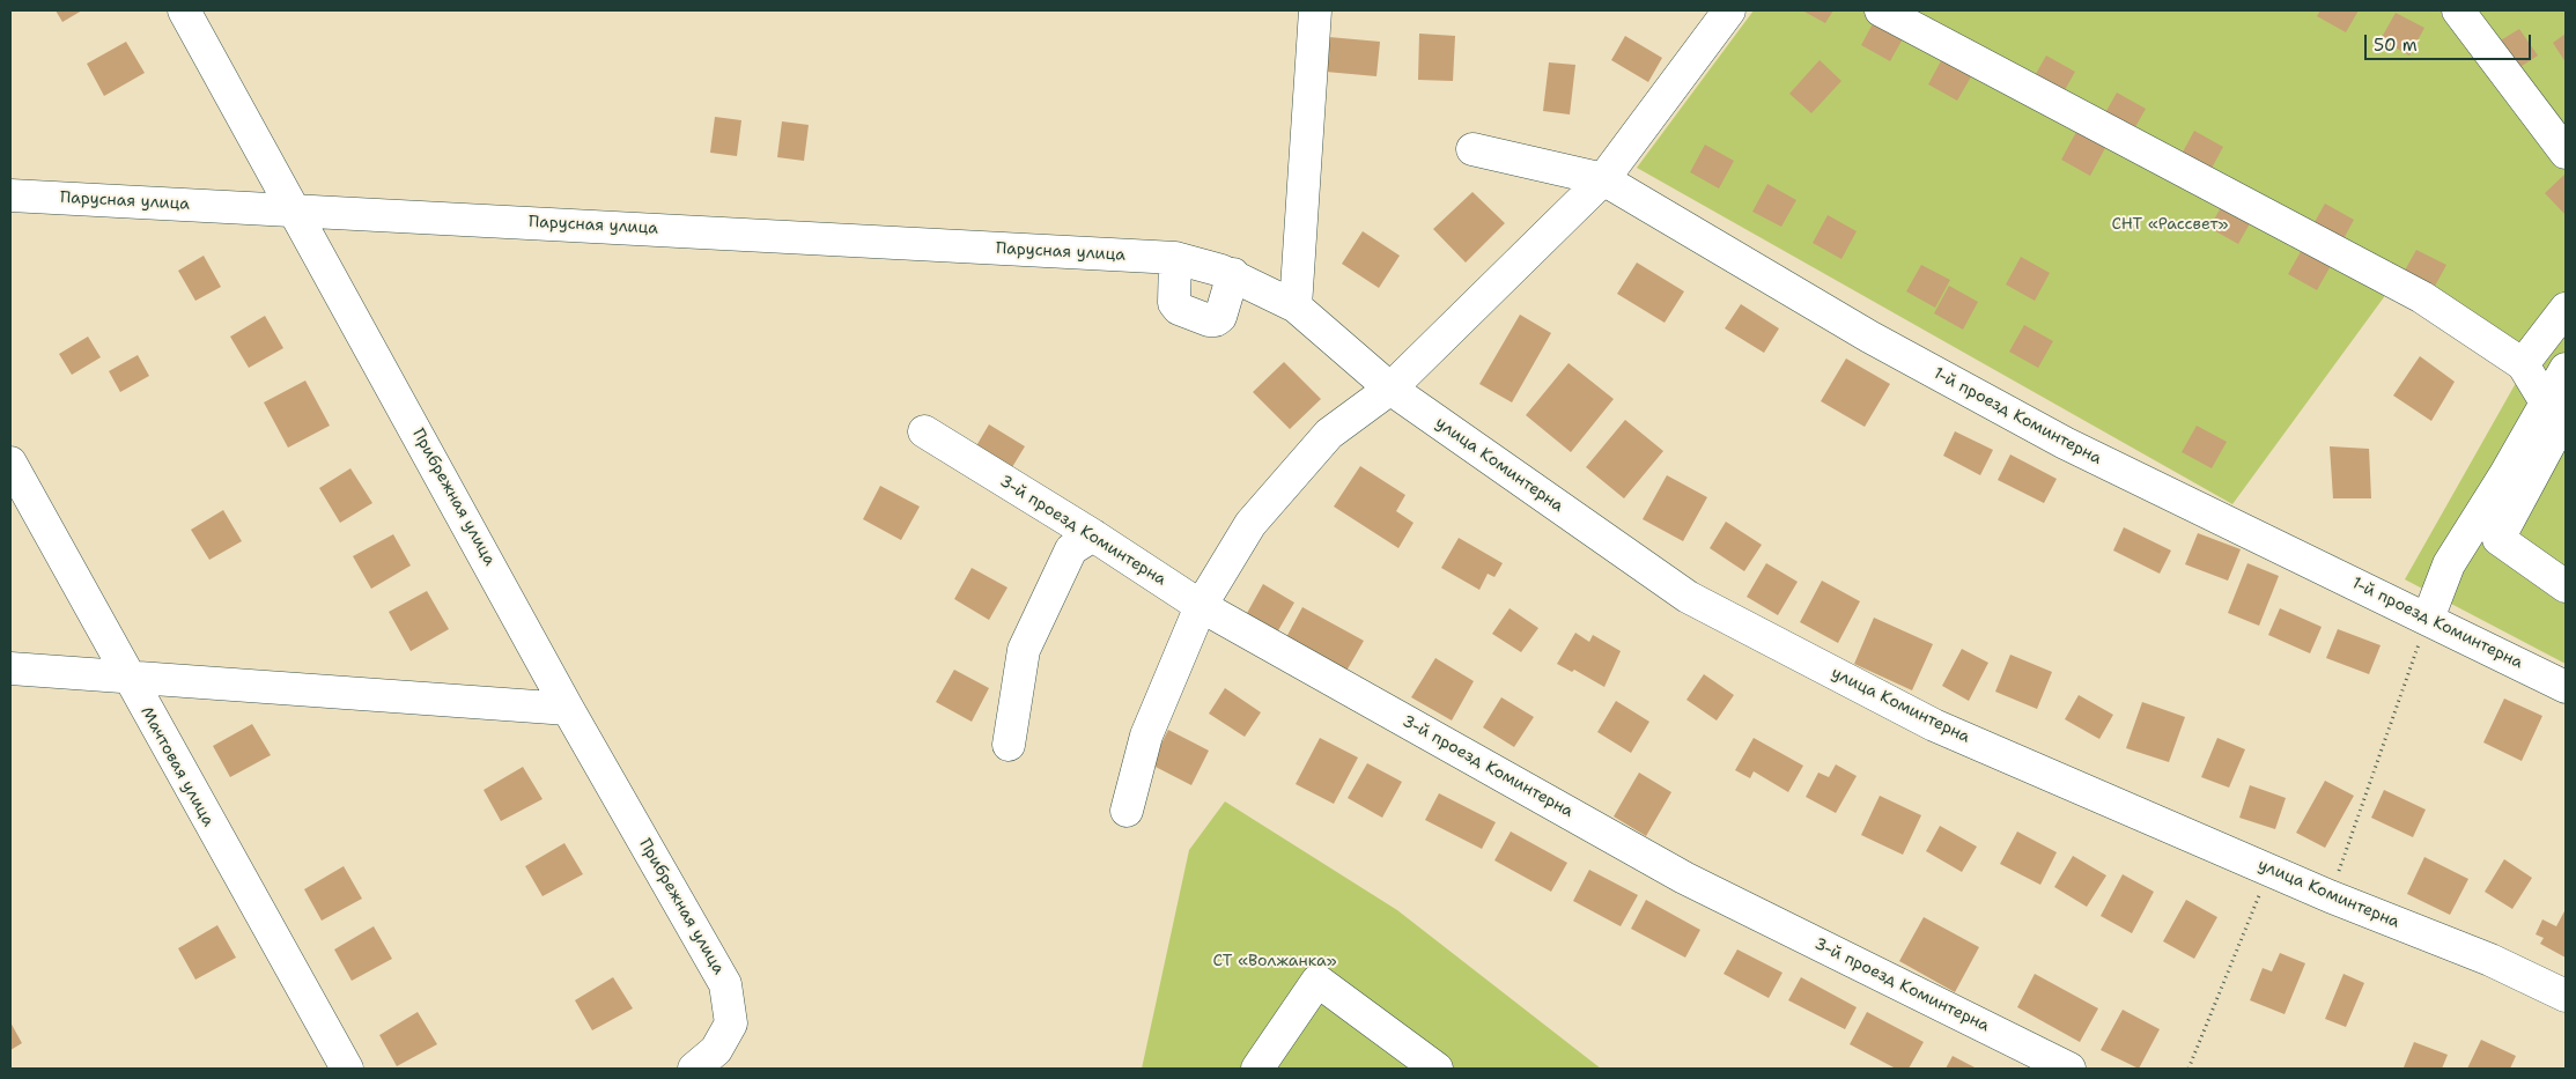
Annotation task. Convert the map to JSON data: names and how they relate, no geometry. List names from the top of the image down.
{
  "streets": {
    "street": [
      "Парусная улица",
      "1-й проезд Коминтерна",
      "улица Коминтерна",
      "Прибрежная улица",
      "3-й проезд Коминтерна",
      "Мачтовая улица"
    ]
  },
  "crossings": [
    ["Парусная улица", "улица Коминтерна"],
    ["Парусная улица", "Прибрежная улица"]
  ],
  "parks": ["СНТ «Рассвет»", "СТ «Волжанка»"],
  "scale_bar": "50 m"
}
